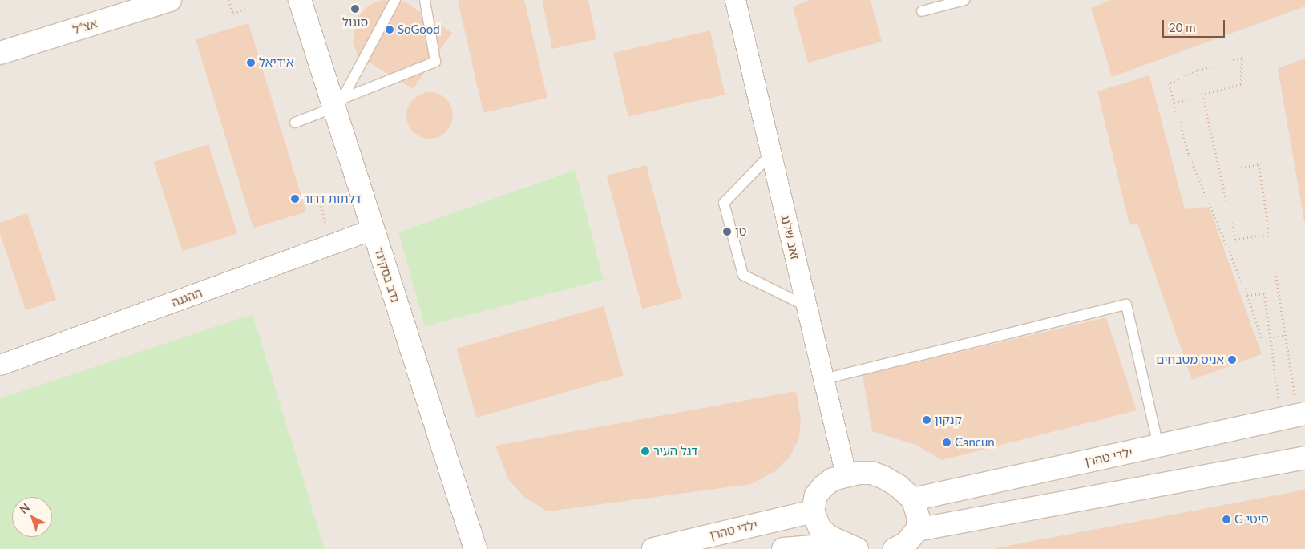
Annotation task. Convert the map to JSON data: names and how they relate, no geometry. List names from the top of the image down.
{
  "streets": {
    "street": [
      "אצ\"ל",
      "זאב שלנג",
      "נדב בסקינד",
      "ההגנה",
      "ילדי טהרן"
    ]
  },
  "crossings": [
    ["נדב בסקינד", "ההגנה"]
  ],
  "places": [
    "סונול",
    "SoGood",
    "אידיאל",
    "דלתות דרור",
    "טן",
    "אניס מטבחים",
    "קנקון",
    "Cancun",
    "דגל העיר",
    "G סיטי"
  ],
  "scale_bar": "20 m",
  "north": "top left"
}
